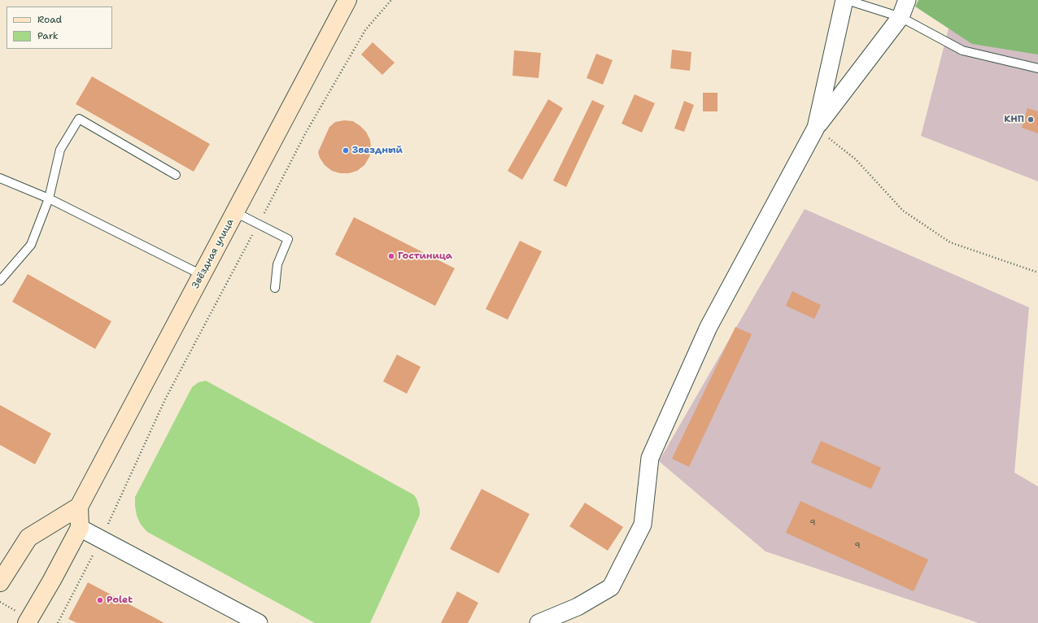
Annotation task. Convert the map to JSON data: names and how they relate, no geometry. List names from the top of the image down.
{
  "streets": {
    "street": ["Звёздная улица"]
  },
  "places": [
    "КНП",
    "Звездный",
    "Гостиница",
    "Polet"
  ],
  "house_numbers": ["9", "9"],
  "legend": ["Road", "Park"]
}
